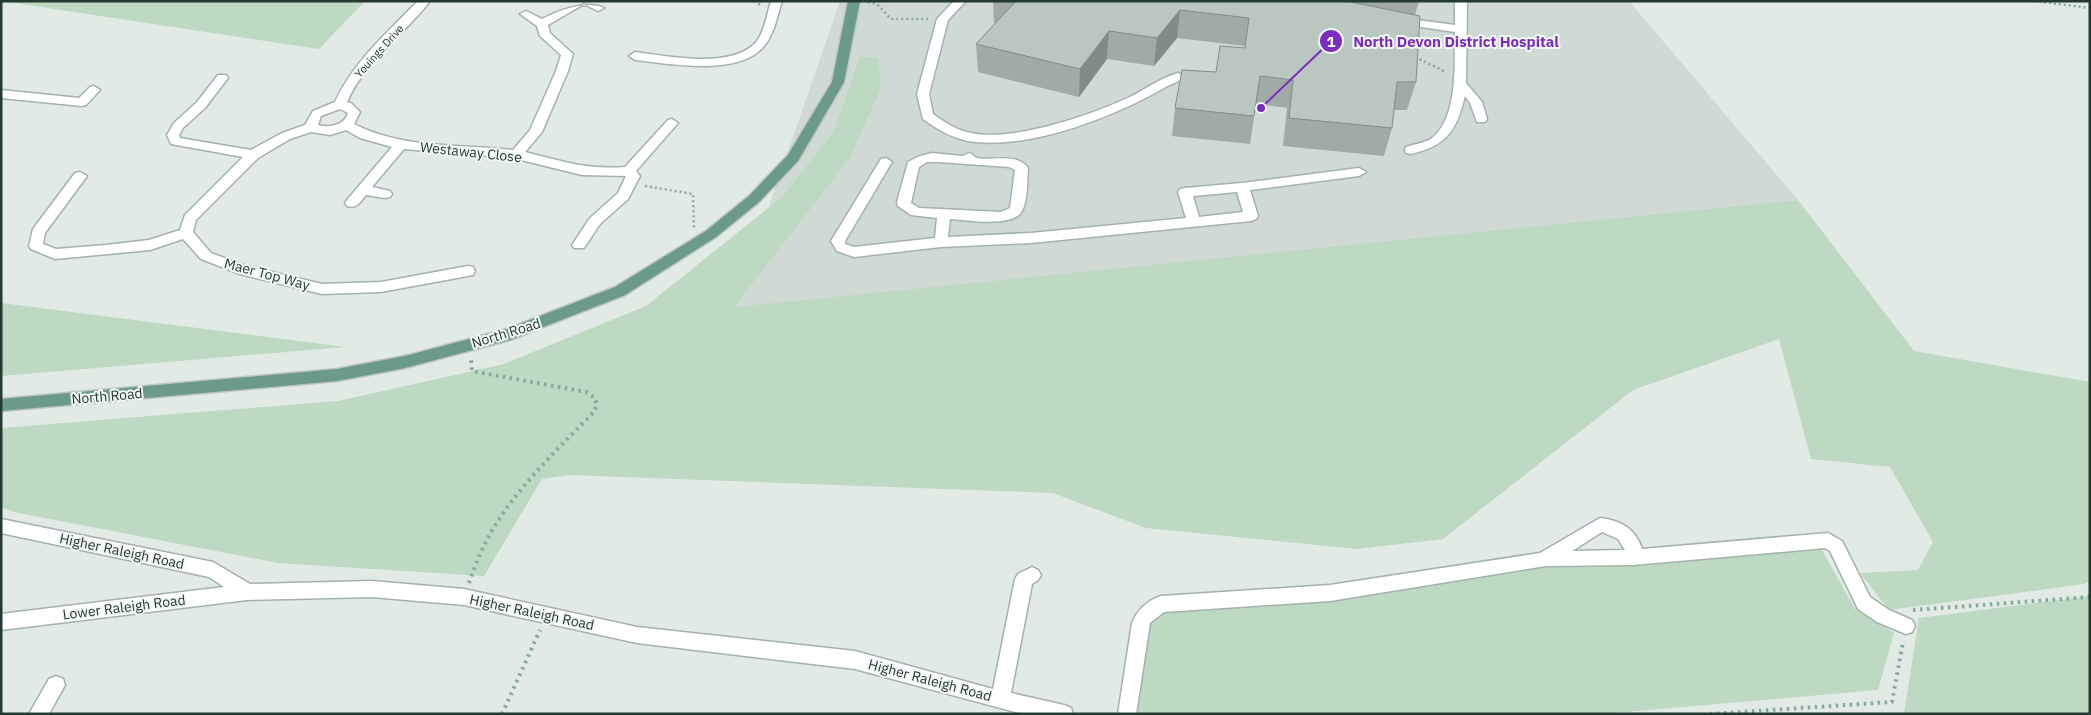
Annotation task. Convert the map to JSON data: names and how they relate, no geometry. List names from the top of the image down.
{
  "streets": {
    "main road": ["North Road"],
    "street": [
      "Youings Drive",
      "Westaway Close",
      "Maer Top Way",
      "Higher Raleigh Road",
      "Lower Raleigh Road"
    ]
  },
  "crossings": [
    ["Higher Raleigh Road", "Lower Raleigh Road"]
  ],
  "places": ["North Devon District Hospital"]
}
